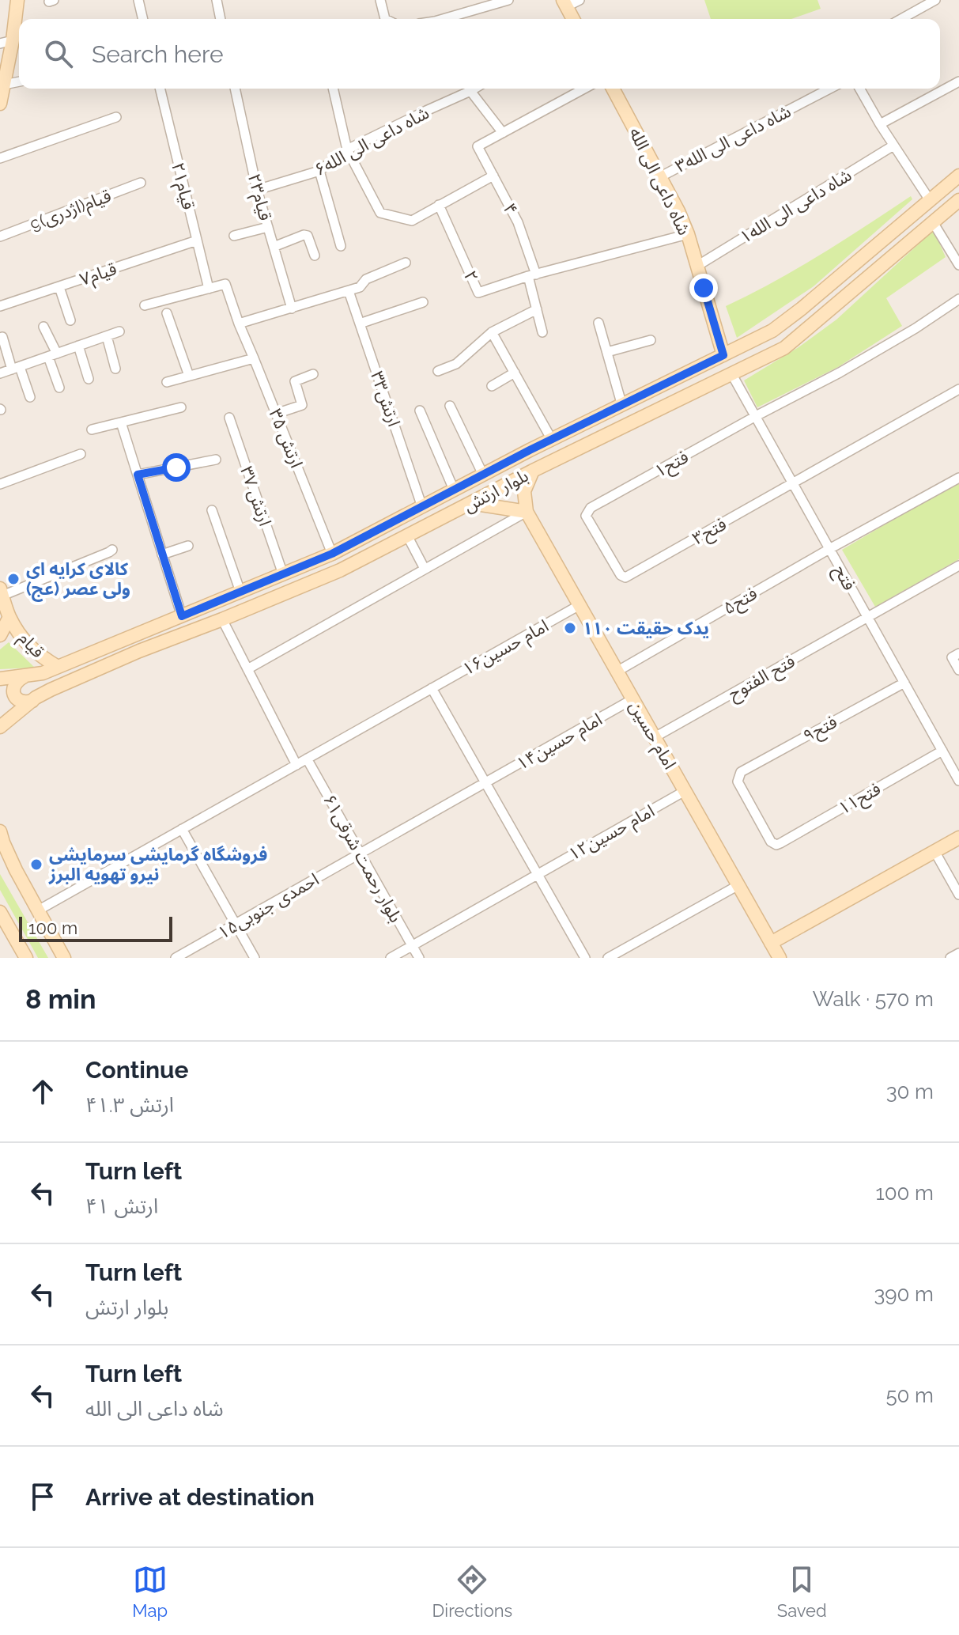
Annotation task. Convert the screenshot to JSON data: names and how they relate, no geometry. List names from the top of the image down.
{
  "streets": {
    "main road": [
      "شاه داعی الی الله",
      "بلوار ارتش",
      "قیام",
      "امام حسین"
    ],
    "street": [
      "شاه داعی الی الله۳",
      "شاه داعی الی الله۶",
      "قیام۲۱",
      "قیام۲۳",
      "شاه داعی الی الله۱",
      "۴",
      "قیام(اژدری)9",
      "قیام۷",
      "۲",
      "ارتش۳۳",
      "ارتش ۳۵",
      "۱فتح",
      "ارتش ۳۷",
      "۳فتح",
      "فتح",
      "۵فتح",
      "امام حسین۱۶",
      "فتح الفتوح",
      "۹فتح",
      "امام حسین۱۴",
      "۱۱فتح",
      "امام حسین۱۲",
      "بلوار رحمت شرقی۶۱",
      "احمدی جنوبی۱۵"
    ]
  },
  "crossings": [
    ["شاه داعی الی الله۳", "شاه داعی الی الله"],
    ["شاه داعی الی الله۶", "قیام۲۳"],
    ["شاه داعی الی الله", "شاه داعی الی الله۱"],
    ["شاه داعی الی الله", "بلوار ارتش"],
    ["قیام۲۱", "قیام۷"],
    ["قیام۲۱", "ارتش ۳۵"],
    ["۴", "۲"],
    ["ارتش۳۳", "بلوار ارتش"],
    ["ارتش ۳۵", "بلوار ارتش"],
    ["۱فتح", "۳فتح"],
    ["۱فتح", "فتح"],
    ["بلوار ارتش", "ارتش ۳۷"],
    ["بلوار ارتش", "فتح"],
    ["بلوار ارتش", "قیام"],
    ["۳فتح", "فتح"],
    ["فتح", "۵فتح"],
    ["فتح", "فتح الفتوح"],
    ["فتح", "۹فتح"],
    ["فتح", "۱۱فتح"],
    ["۵فتح", "امام حسین"],
    ["امام حسین۱۶", "امام حسین"],
    ["امام حسین۱۶", "بلوار رحمت شرقی۶۱"],
    ["فتح الفتوح", "امام حسین"],
    ["۹فتح", "۱۱فتح"],
    ["امام حسین", "امام حسین۱۴"],
    ["امام حسین", "امام حسین۱۲"],
    ["امام حسین۱۴", "بلوار رحمت شرقی۶۱"],
    ["امام حسین۱۴", "احمدی جنوبی۱۵"],
    ["امام حسین۱۲", "بلوار رحمت شرقی۶۱"],
    ["بلوار رحمت شرقی۶۱", "احمدی جنوبی۱۵"]
  ],
  "places": ["کالای کرایه ای ولی عصر (عج)", "یدک حقیقت ۱۱۰", "فروشگاه گرمایشی سرمایشی نیرو تهویه البرز"],
  "scale_bar": "100 m",
  "page": {
    "search": "Search here",
    "scale": "100 m",
    "heading": ["8 min", "Walk · 570 m"],
    "list": [
      ["Continue", "ارتش ۴۱.۳", "30 m"],
      ["Turn left", "ارتش ۴۱", "100 m"],
      ["Turn left", "بلوار ارتش", "390 m"],
      ["Turn left", "شاه داعی الی الله", "50 m"],
      "Arrive at destination"
    ],
    "nav": ["Map", "Directions", "Saved"]
  }
}
